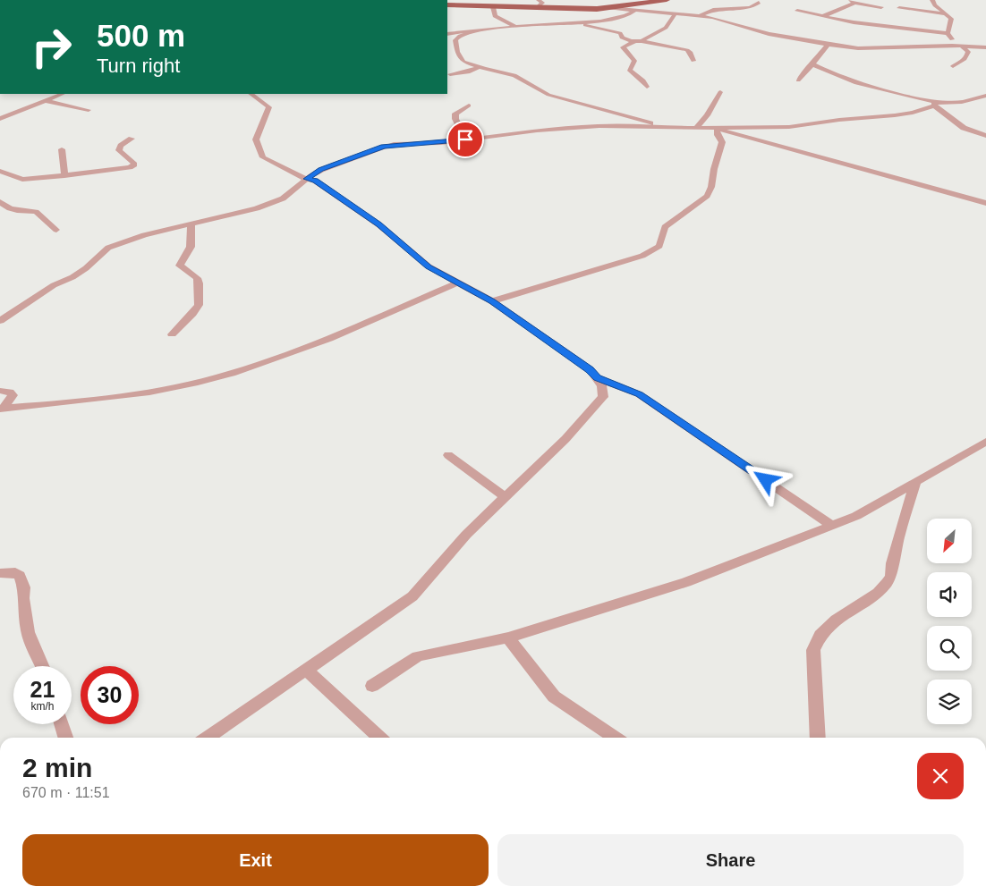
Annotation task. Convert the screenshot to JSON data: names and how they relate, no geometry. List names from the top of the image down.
{
  "north": "bottom left",
  "page": {
    "turn": ["500 m", "Turn right"],
    "speed": "21 km/h",
    "limit": "30",
    "heading": ["2 min", "670 m · 11:51"],
    "buttons": ["Exit", "Share"]
  }
}
